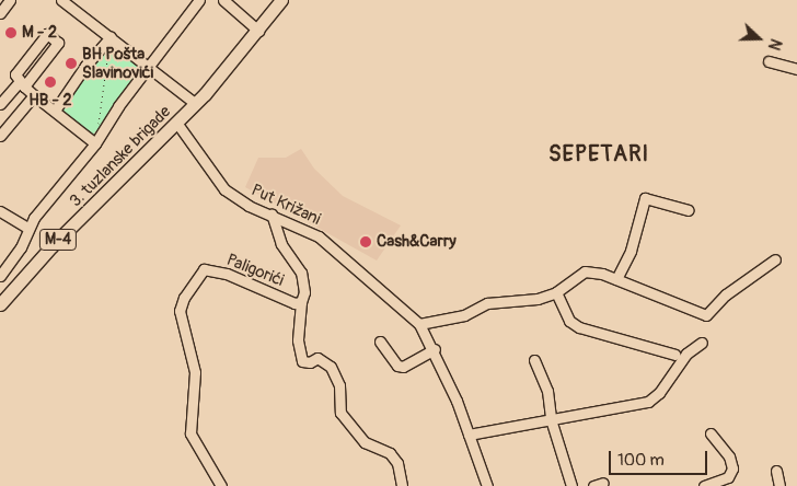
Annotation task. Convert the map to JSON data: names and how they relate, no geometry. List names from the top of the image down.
{
  "streets": {
    "main road": ["3. tuzlanske brigade", "M-4"],
    "street": ["Put Križani", "Paligorići"]
  },
  "crossings": [
    ["3. tuzlanske brigade", "Put Križani"],
    ["3. tuzlanske brigade", "M-4"],
    ["Put Križani", "Paligorići"]
  ],
  "districts": ["SEPETARI"],
  "places": [
    "M - 2",
    "BH Pošta Slavinovići",
    "HB - 2",
    "Cash&Carry"
  ],
  "scale_bar": "100 m",
  "north": "right"
}
